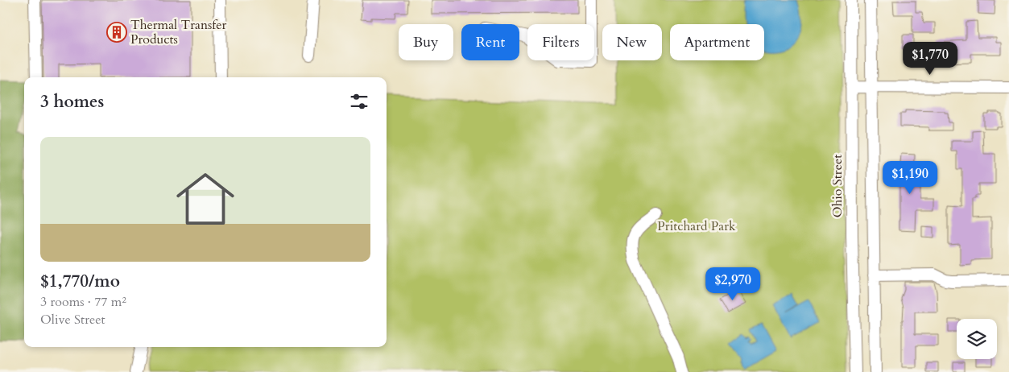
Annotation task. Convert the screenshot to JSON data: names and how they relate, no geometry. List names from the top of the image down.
{
  "streets": {
    "street": ["Ohio Street"]
  },
  "parks": ["Pritchard Park"],
  "places": {
    "building": ["Thermal Transfer Products"]
  },
  "page": {
    "chip": [
      "Buy",
      "Rent",
      "Filters",
      "New",
      "Apartment"
    ],
    "price": ["$1,770", "$1,190", "$2,970"],
    "heading": "3 homes",
    "list": [
      {
        "name": "$1,770/mo",
        "note": "3 rooms · 77 m² · Olive Street"
      }
    ]
  }
}
